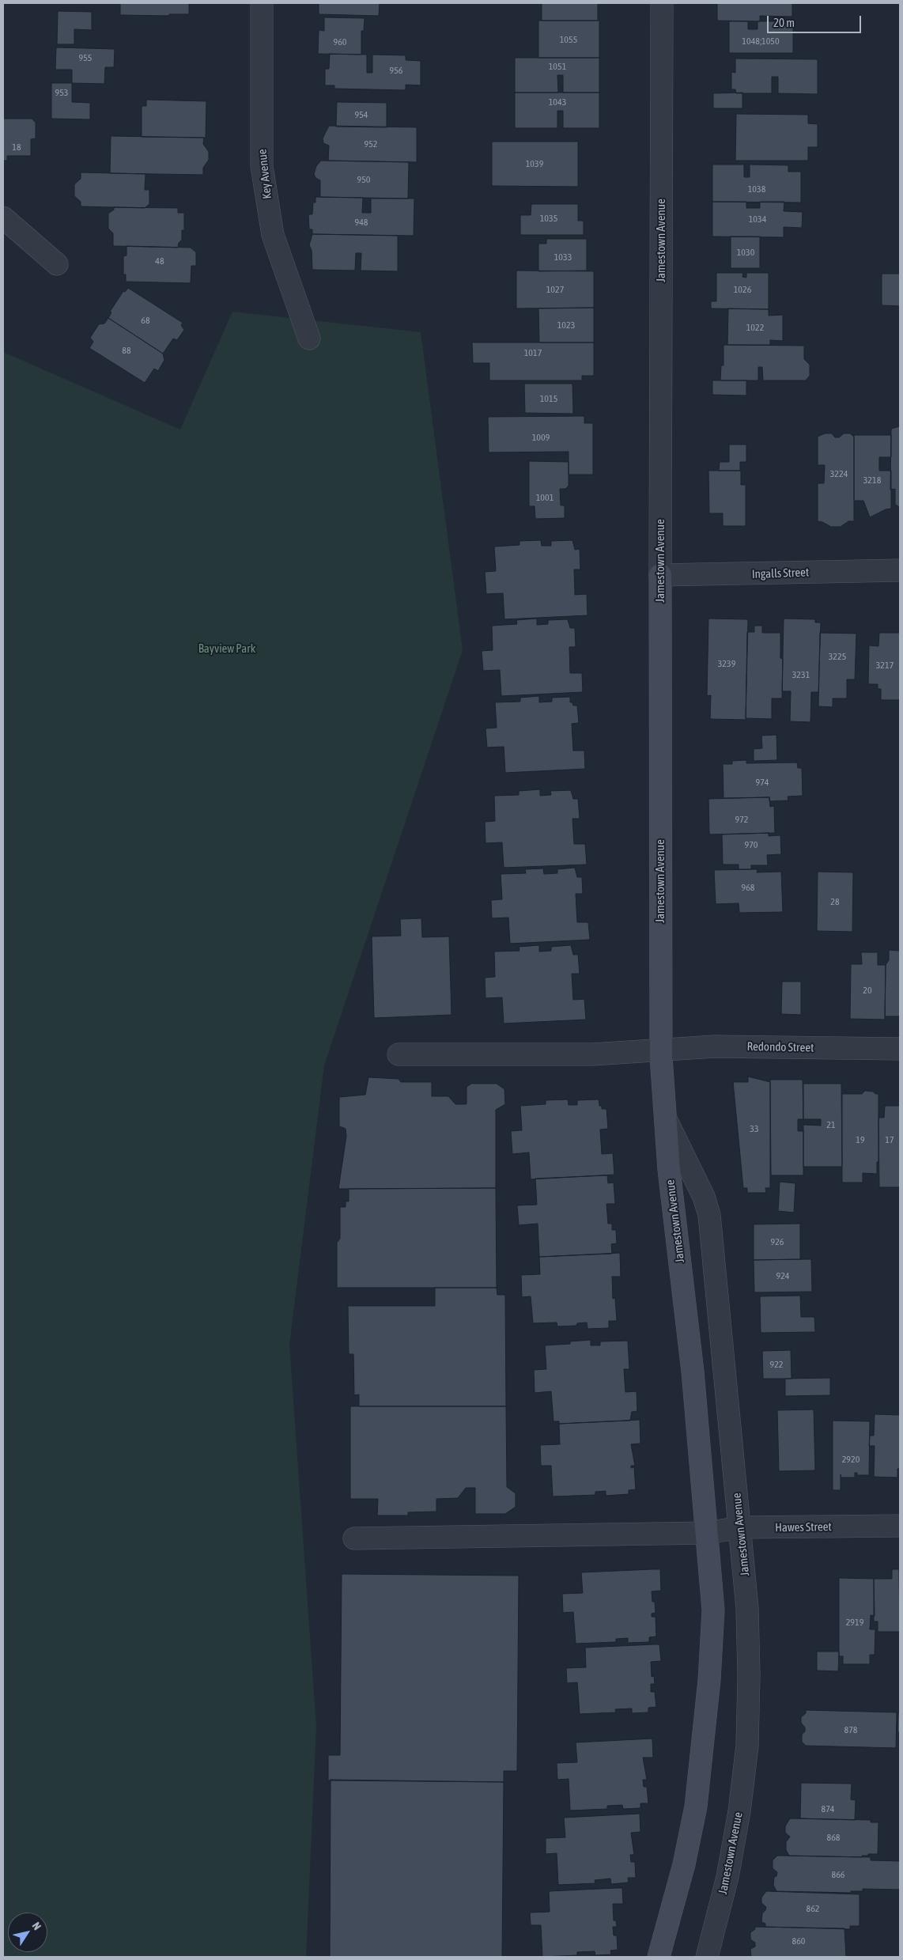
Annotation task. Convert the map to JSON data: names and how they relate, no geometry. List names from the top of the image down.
{
  "streets": {
    "street": [
      "Key Avenue",
      "Jamestown Avenue",
      "Ingalls Street",
      "Redondo Street",
      "Hawes Street"
    ]
  },
  "crossings": [
    ["Jamestown Avenue", "Ingalls Street"],
    ["Jamestown Avenue", "Redondo Street"],
    ["Jamestown Avenue", "Hawes Street"]
  ],
  "parks": ["Bayview Park"],
  "house_numbers": [
    "1055",
    "1048;1050",
    "960",
    "955",
    "1051",
    "956",
    "953",
    "1043",
    "954",
    "952",
    "18",
    "1039",
    "950",
    "1038",
    "1035",
    "1034",
    "948",
    "1030",
    "1033",
    "48",
    "1027",
    "1026",
    "68",
    "1023",
    "1022",
    "88",
    "1017",
    "1015",
    "1009",
    "3224",
    "3218",
    "1001",
    "3225",
    "3239",
    "3217",
    "3231",
    "974",
    "972",
    "970",
    "968",
    "28",
    "20",
    "21",
    "33",
    "19",
    "17",
    "926",
    "924",
    "922",
    "2920",
    "2919",
    "878",
    "874",
    "868",
    "866",
    "862",
    "860"
  ],
  "scale_bar": "20 m",
  "north": "top right"
}
